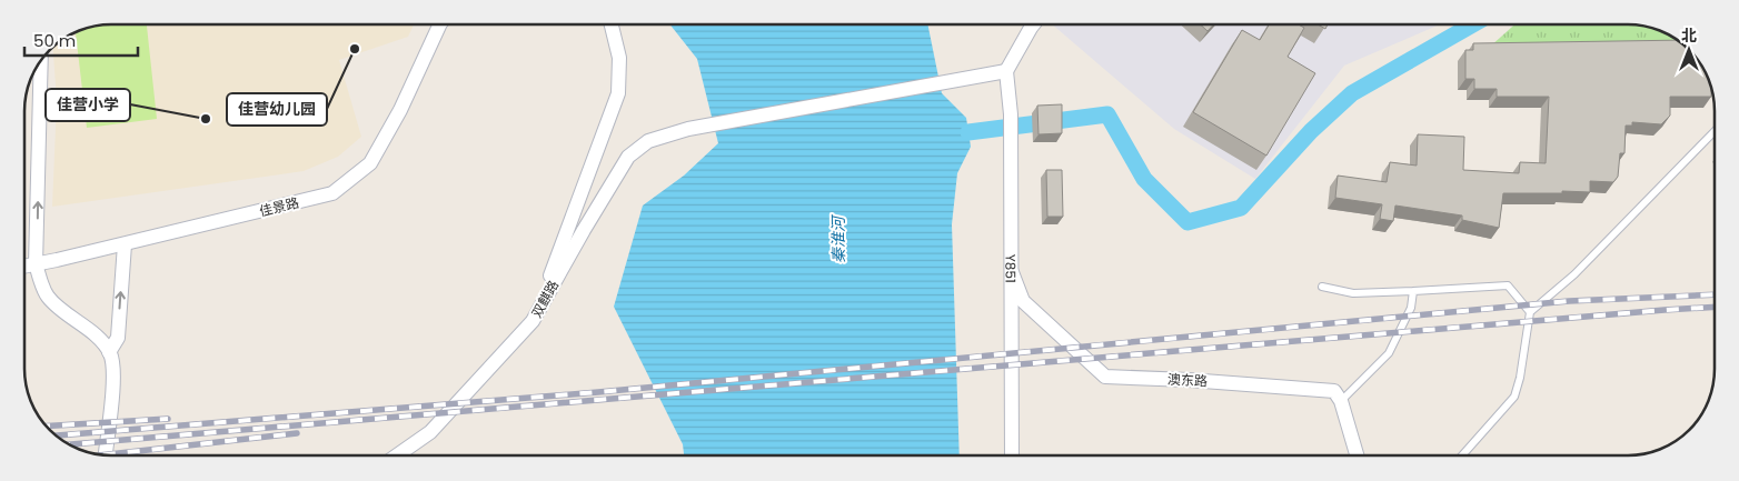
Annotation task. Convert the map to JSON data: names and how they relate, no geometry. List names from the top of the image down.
{
  "streets": {
    "street": [
      "佳景路",
      "Y851",
      "双麒路",
      "澳东路"
    ]
  },
  "crossings": [
    ["Y851", "双麒路"],
    ["Y851", "澳东路"]
  ],
  "water": ["秦淮河"],
  "places": ["佳营幼儿园", "佳营小学"],
  "scale_bar": "50 m",
  "north": "top"
}
